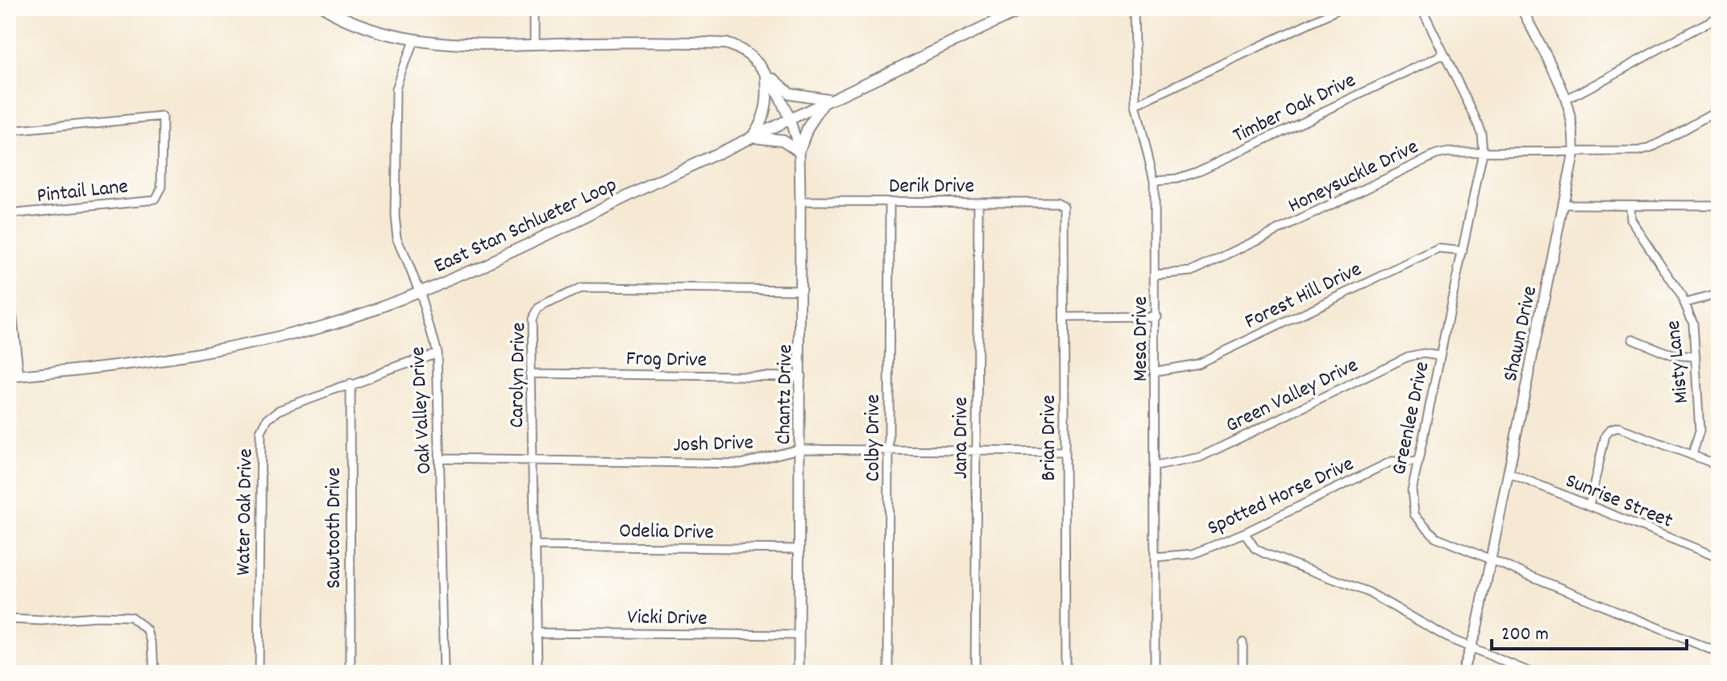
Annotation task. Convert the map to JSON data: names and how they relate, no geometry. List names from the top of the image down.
{
  "streets": {
    "main road": ["East Stan Schlueter Loop"],
    "street": [
      "Timber Oak Drive",
      "Honeysuckle Drive",
      "Derik Drive",
      "Pintail Lane",
      "Forest Hill Drive",
      "Shawn Drive",
      "Mesa Drive",
      "Frog Drive",
      "Misty Lane",
      "Carolyn Drive",
      "Green Valley Drive",
      "Chantz Drive",
      "Oak Valley Drive",
      "Greenlee Drive",
      "Colby Drive",
      "Jana Drive",
      "Brian Drive",
      "Josh Drive",
      "Spotted Horse Drive",
      "Sunrise Street",
      "Water Oak Drive",
      "Sawtooth Drive",
      "Odelia Drive",
      "Vicki Drive"
    ]
  },
  "crossings": [
    ["Timber Oak Drive", "Mesa Drive"],
    ["Timber Oak Drive", "Greenlee Drive"],
    ["Honeysuckle Drive", "Shawn Drive"],
    ["Honeysuckle Drive", "Mesa Drive"],
    ["Honeysuckle Drive", "Greenlee Drive"],
    ["Derik Drive", "Chantz Drive"],
    ["Derik Drive", "Colby Drive"],
    ["Derik Drive", "Jana Drive"],
    ["Derik Drive", "Brian Drive"],
    ["East Stan Schlueter Loop", "Chantz Drive"],
    ["East Stan Schlueter Loop", "Oak Valley Drive"],
    ["Forest Hill Drive", "Mesa Drive"],
    ["Forest Hill Drive", "Greenlee Drive"],
    ["Shawn Drive", "Greenlee Drive"],
    ["Shawn Drive", "Sunrise Street"],
    ["Mesa Drive", "Green Valley Drive"],
    ["Mesa Drive", "Spotted Horse Drive"],
    ["Frog Drive", "Carolyn Drive"],
    ["Frog Drive", "Chantz Drive"],
    ["Carolyn Drive", "Chantz Drive"],
    ["Carolyn Drive", "Josh Drive"],
    ["Carolyn Drive", "Odelia Drive"],
    ["Carolyn Drive", "Vicki Drive"],
    ["Green Valley Drive", "Greenlee Drive"],
    ["Chantz Drive", "Josh Drive"],
    ["Chantz Drive", "Odelia Drive"],
    ["Chantz Drive", "Vicki Drive"],
    ["Oak Valley Drive", "Josh Drive"],
    ["Oak Valley Drive", "Water Oak Drive"],
    ["Greenlee Drive", "Spotted Horse Drive"],
    ["Colby Drive", "Josh Drive"],
    ["Jana Drive", "Josh Drive"],
    ["Brian Drive", "Josh Drive"],
    ["Water Oak Drive", "Sawtooth Drive"]
  ],
  "scale_bar": "200 m"
}
